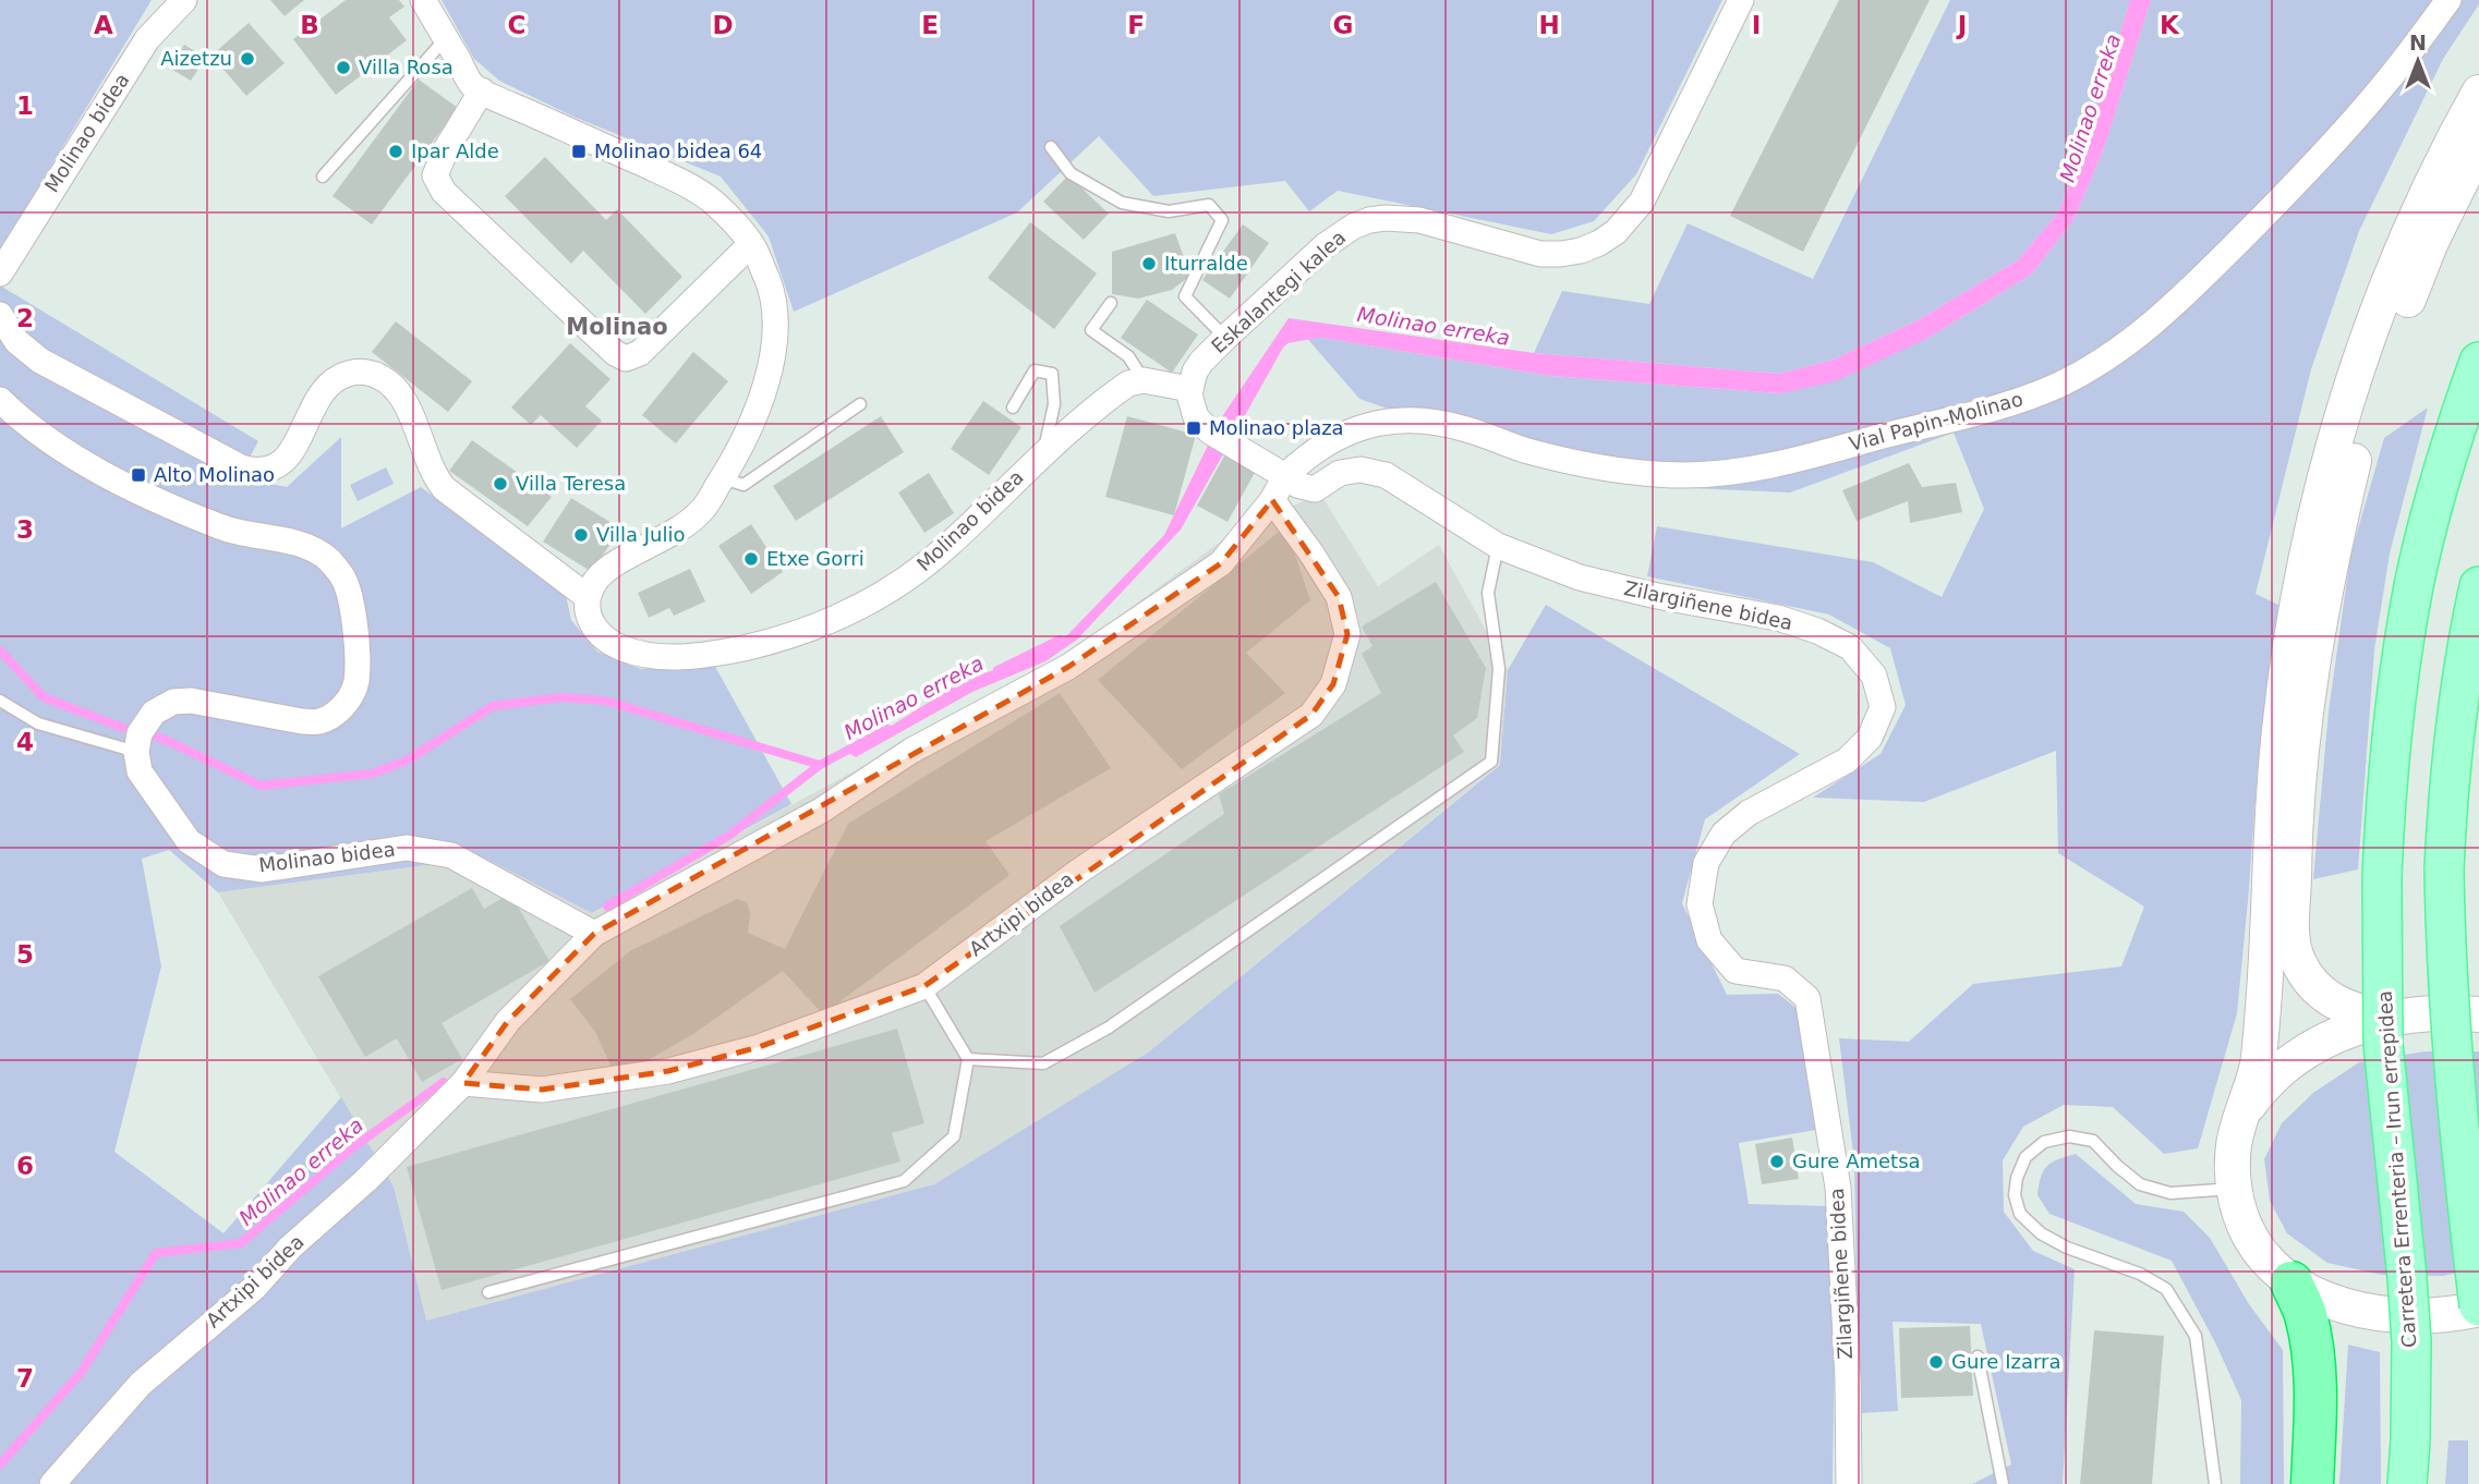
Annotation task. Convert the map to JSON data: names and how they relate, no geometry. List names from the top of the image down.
{
  "streets": {
    "main road": ["Carretera Errenteria – Irun errepidea"],
    "street": [
      "Molinao bidea",
      "Eskalantegi kalea",
      "Vial Papin-Molinao",
      "Zilargiñene bidea",
      "Artxipi bidea"
    ]
  },
  "crossings": [
    ["Molinao bidea", "Artxipi bidea"],
    ["Vial Papin-Molinao", "Zilargiñene bidea"],
    ["Vial Papin-Molinao", "Artxipi bidea"],
    ["Zilargiñene bidea", "Artxipi bidea"]
  ],
  "districts": ["Molinao"],
  "water": ["Molinao erreka"],
  "places": {
    "other": [
      "Aizetzu",
      "Villa Rosa",
      "Ipar Alde",
      "Iturralde",
      "Villa Teresa",
      "Villa Julio",
      "Etxe Gorri",
      "Gure Ametsa",
      "Gure Izarra"
    ],
    "transit": ["Molinao bidea 64", "Molinao plaza", "Alto Molinao"]
  },
  "north": "top",
  "grid": {
    "columns": [
      "A",
      "B",
      "C",
      "D",
      "E",
      "F",
      "G",
      "H",
      "I",
      "J",
      "K"
    ],
    "rows": [
      "1",
      "2",
      "3",
      "4",
      "5",
      "6",
      "7"
    ]
  }
}
